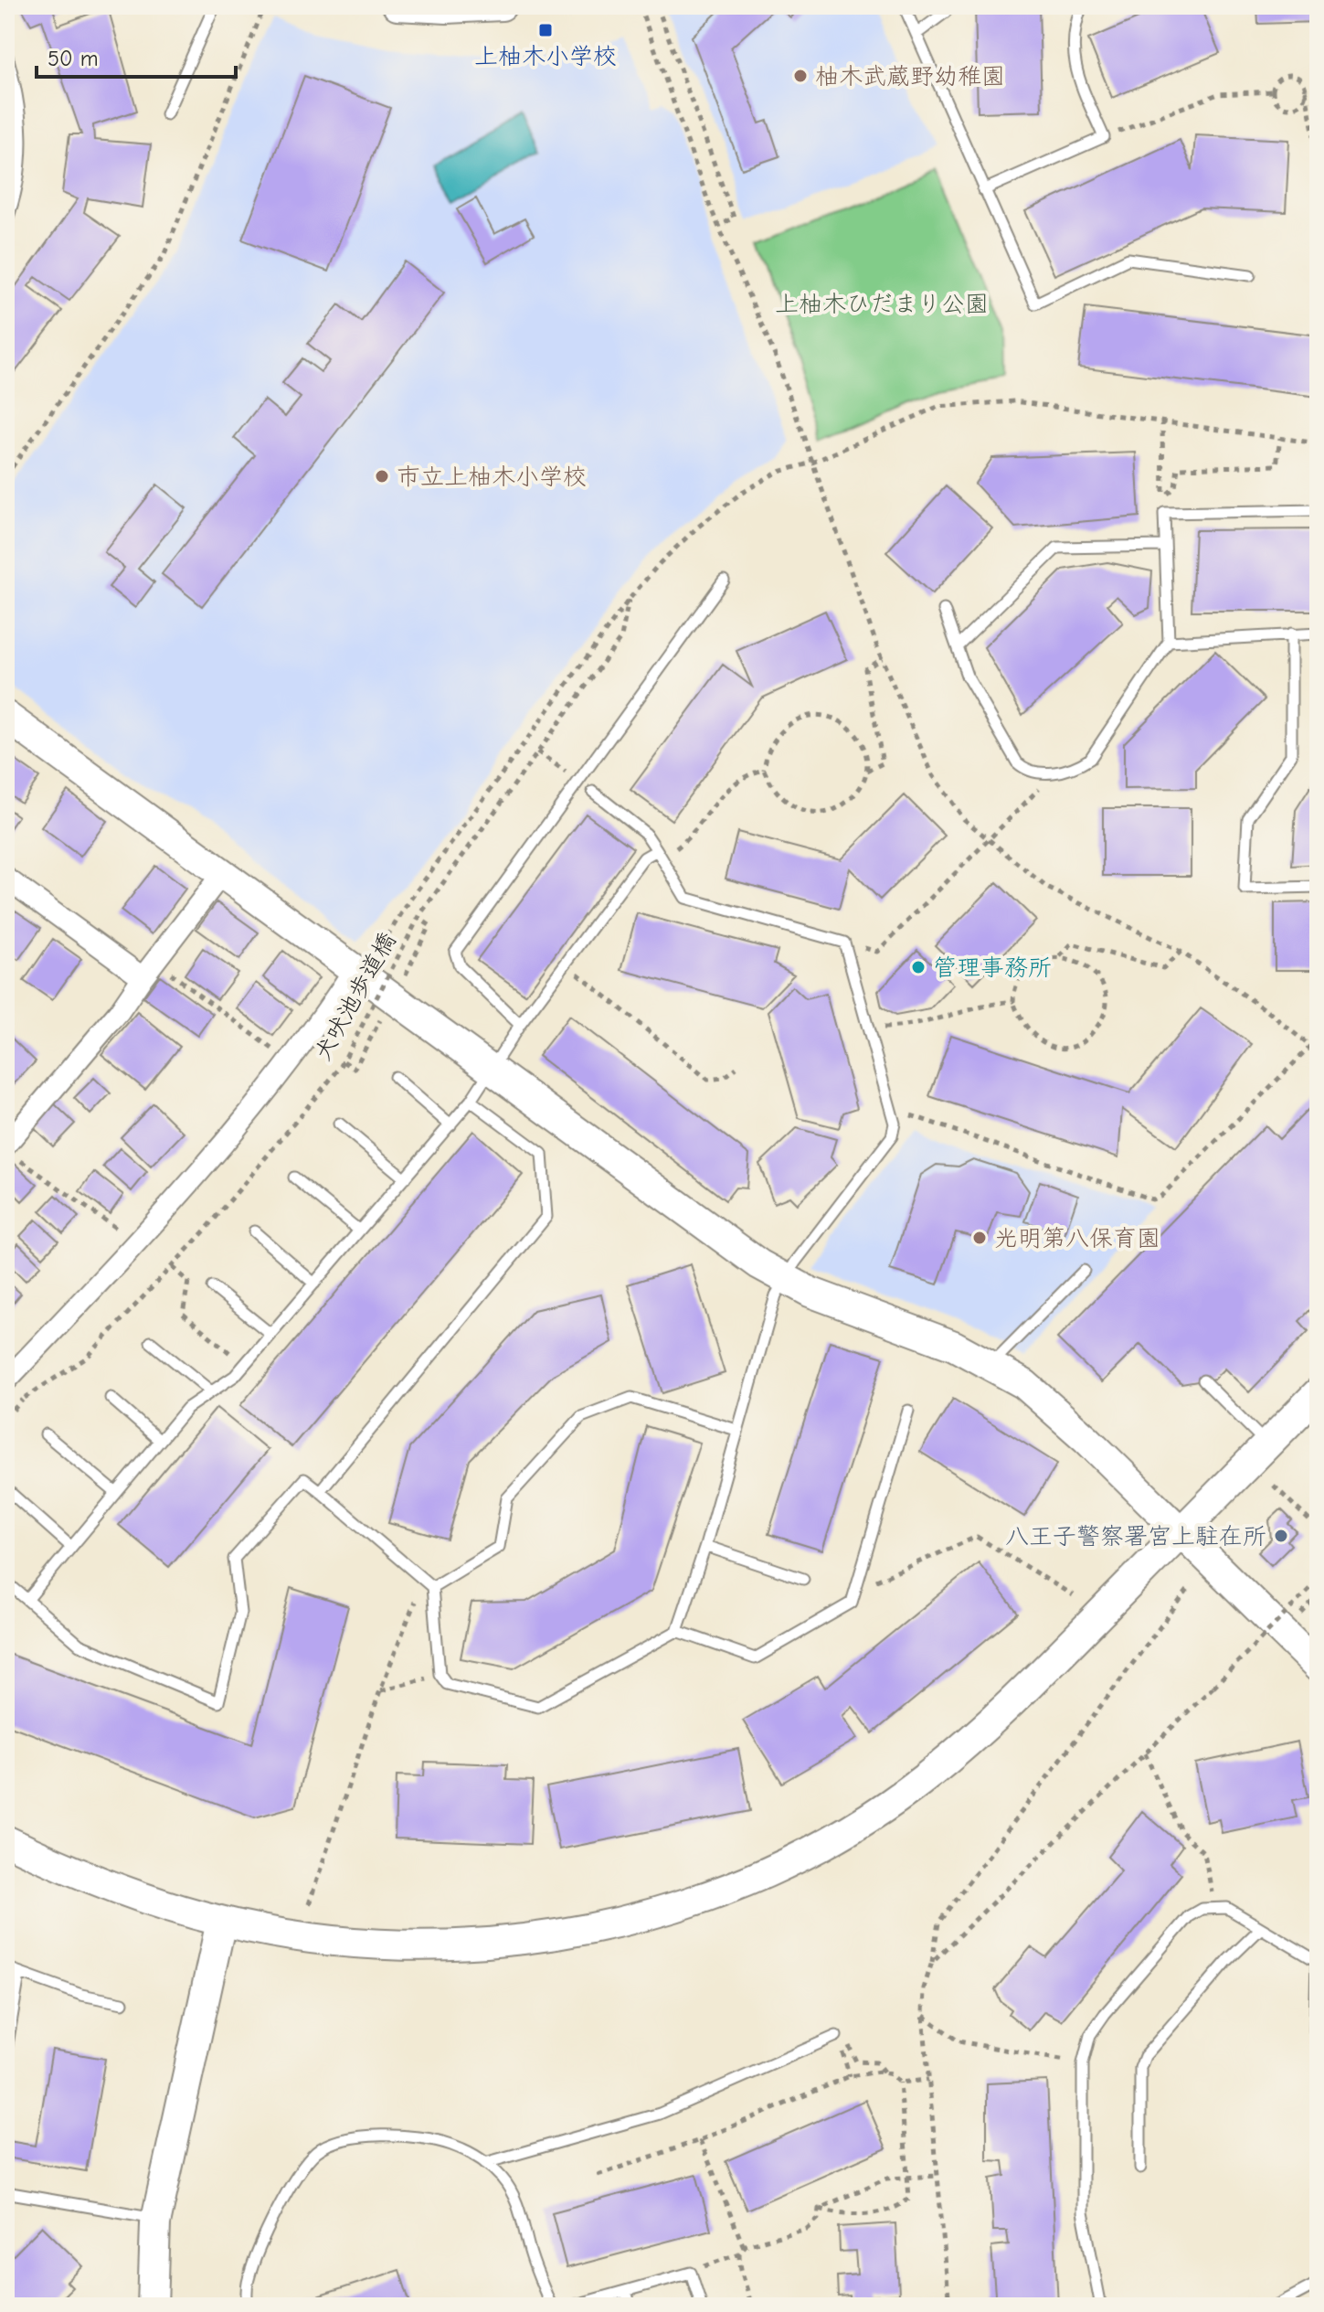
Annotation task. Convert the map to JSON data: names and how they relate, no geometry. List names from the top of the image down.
{
  "streets": {
    "path": ["犬吠池歩道橋"]
  },
  "parks": ["上柚木ひだまり公園"],
  "places": {
    "transit": ["上柚木小学校"],
    "other": [
      "柚木武蔵野幼稚園",
      "市立上柚木小学校",
      "管理事務所",
      "光明第八保育園",
      "八王子警察署宮上駐在所"
    ]
  },
  "scale_bar": "50 m"
}
